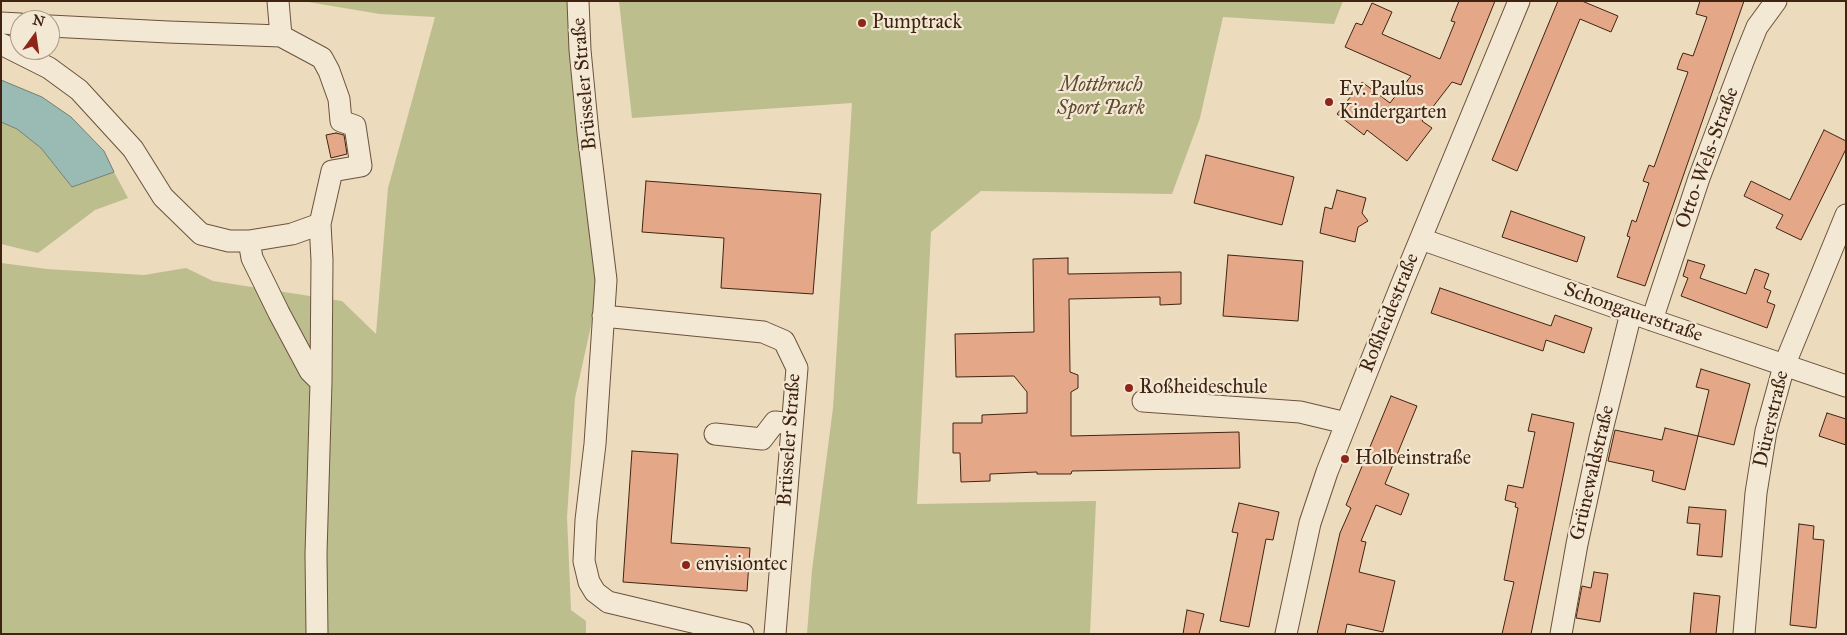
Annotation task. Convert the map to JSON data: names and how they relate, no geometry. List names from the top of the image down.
{
  "streets": {
    "street": [
      "Brüsseler Straße",
      "Otto-Wels-Straße",
      "Roßheidestraße",
      "Schongauerstraße",
      "Dürerstraße",
      "Grünewaldstraße"
    ]
  },
  "crossings": [
    ["Otto-Wels-Straße", "Schongauerstraße"],
    ["Roßheidestraße", "Schongauerstraße"],
    ["Schongauerstraße", "Dürerstraße"],
    ["Schongauerstraße", "Grünewaldstraße"]
  ],
  "parks": ["Mottbruch Sport Park"],
  "places": [
    "Pumptrack",
    "Ev. Paulus Kindergarten",
    "Roßheideschule",
    "Holbeinstraße",
    "envisiontec"
  ],
  "north": "top"
}
